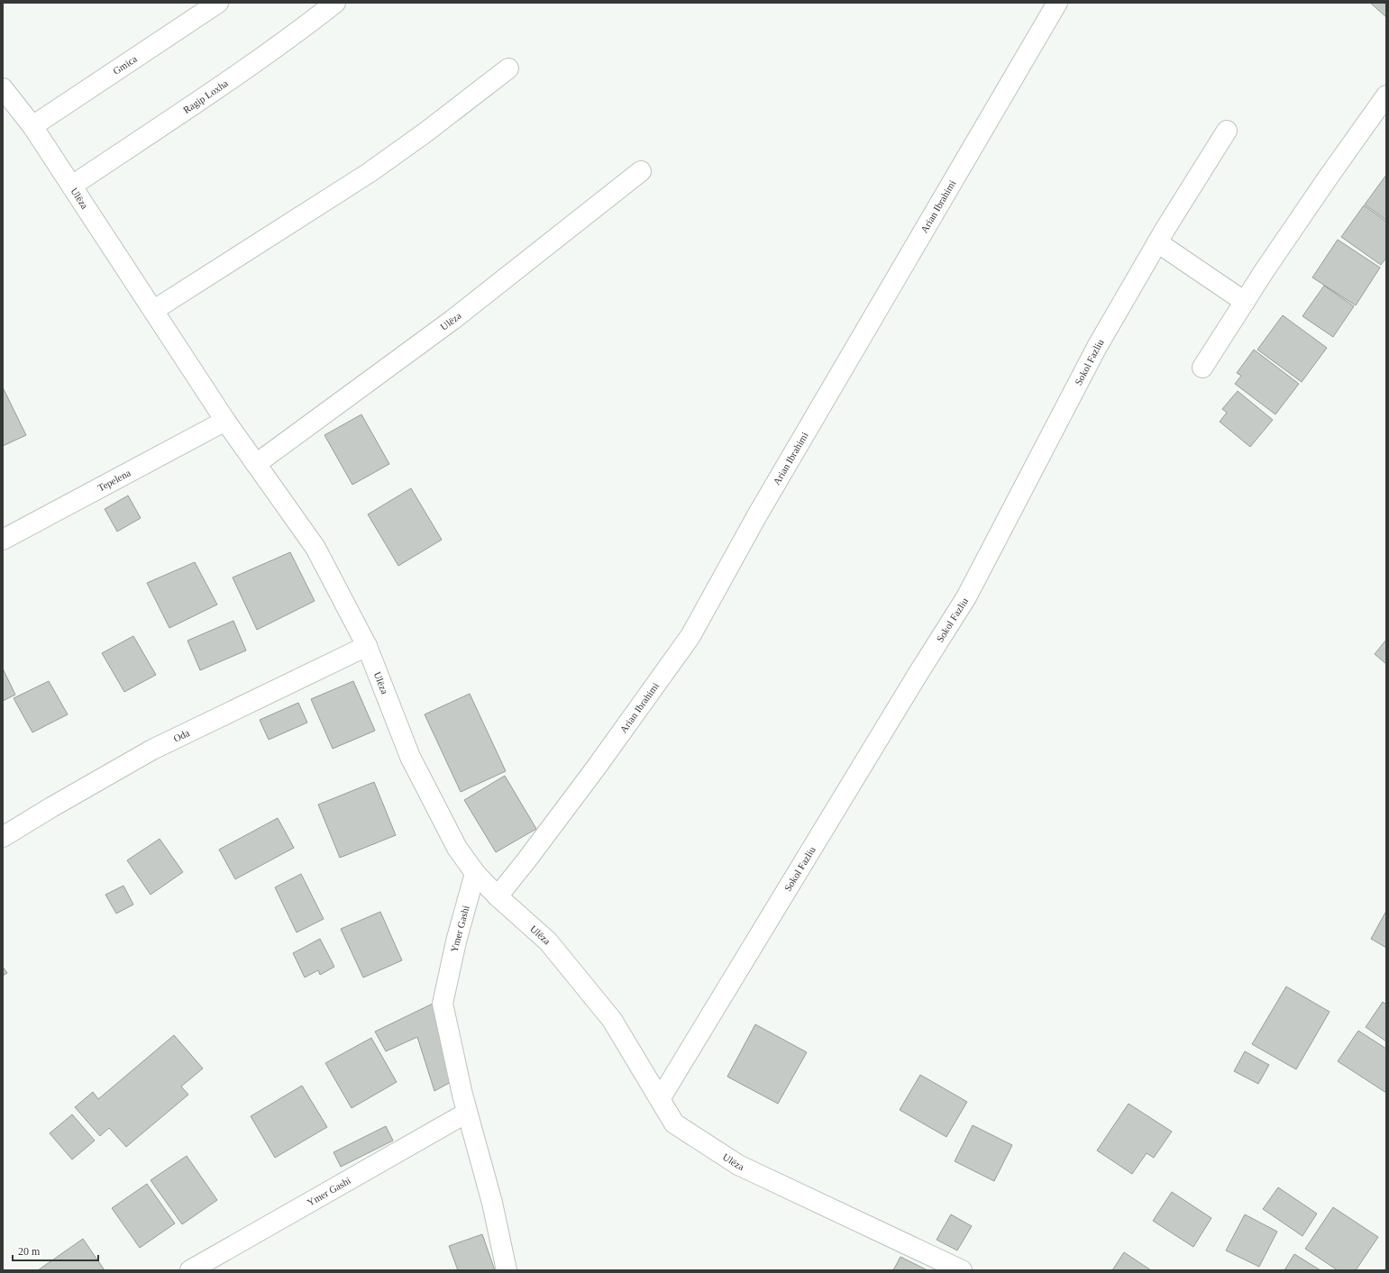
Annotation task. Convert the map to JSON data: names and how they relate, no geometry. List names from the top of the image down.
{
  "streets": {
    "street": [
      "Gmica",
      "Ragip Loxha",
      "Ulëza",
      "Arian Ibrahimi",
      "Sokol Fazliu",
      "Tepelena",
      "Oda",
      "Ymer Gashi"
    ]
  },
  "crossings": [
    ["Gmica", "Ulëza"],
    ["Ragip Loxha", "Ulëza"],
    ["Ulëza", "Arian Ibrahimi"],
    ["Ulëza", "Sokol Fazliu"],
    ["Ulëza", "Tepelena"],
    ["Ulëza", "Oda"],
    ["Ulëza", "Ymer Gashi"]
  ],
  "scale_bar": "20 m"
}
